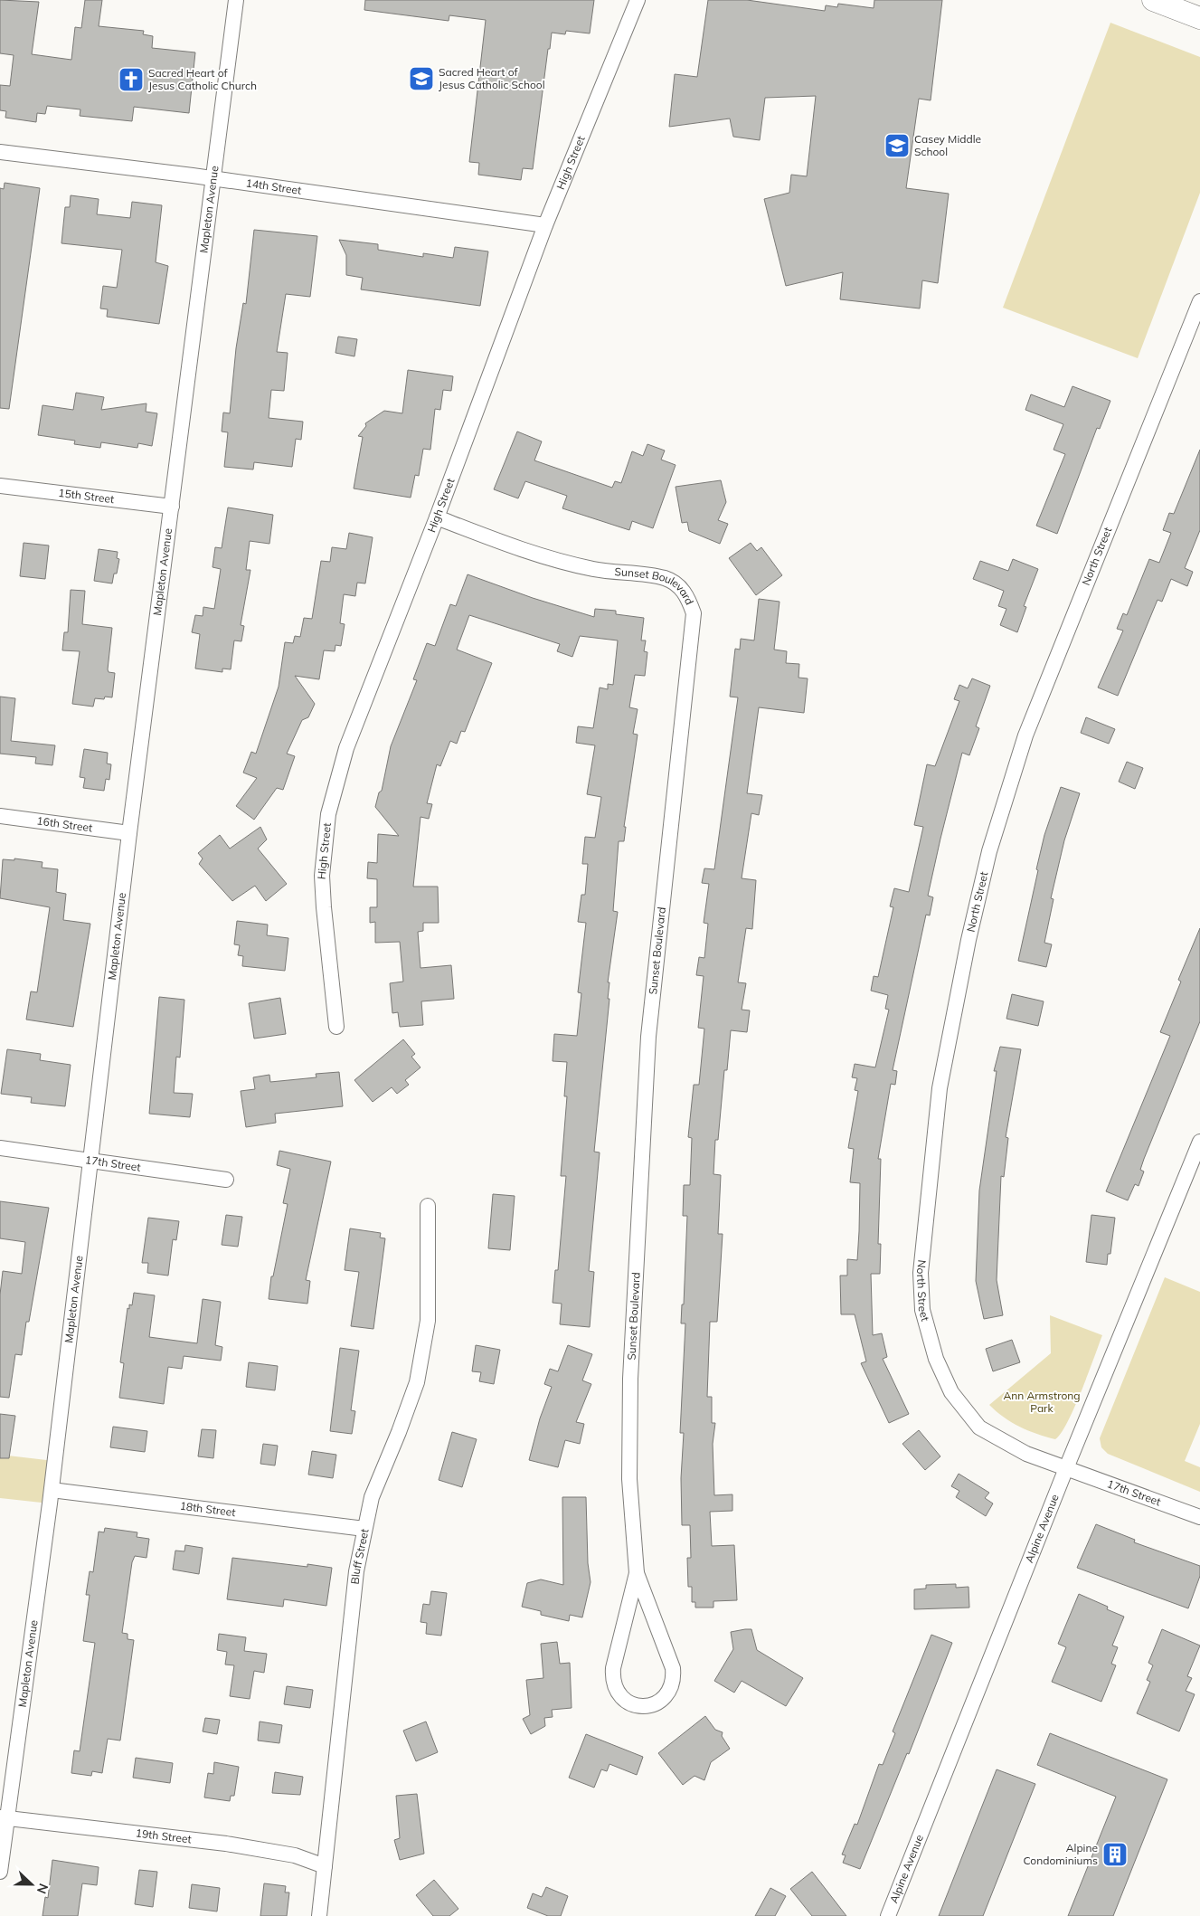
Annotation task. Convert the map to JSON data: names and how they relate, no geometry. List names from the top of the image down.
{
  "streets": {
    "street": [
      "High Street",
      "14th Street",
      "Mapleton Avenue",
      "15th Street",
      "North Street",
      "Sunset Boulevard",
      "16th Street",
      "17th Street",
      "18th Street",
      "Alpine Avenue",
      "Bluff Street",
      "19th Street"
    ]
  },
  "crossings": [
    ["High Street", "14th Street"],
    ["High Street", "Sunset Boulevard"],
    ["14th Street", "Mapleton Avenue"],
    ["Mapleton Avenue", "15th Street"],
    ["Mapleton Avenue", "16th Street"],
    ["Mapleton Avenue", "17th Street"],
    ["Mapleton Avenue", "18th Street"],
    ["Mapleton Avenue", "19th Street"],
    ["North Street", "17th Street"],
    ["North Street", "Alpine Avenue"],
    ["17th Street", "Alpine Avenue"],
    ["18th Street", "Bluff Street"],
    ["Bluff Street", "19th Street"]
  ],
  "parks": ["Ann Armstrong Park"],
  "places": {
    "school or university": ["Sacred Heart of Jesus Catholic School", "Casey Middle School"],
    "church": ["Sacred Heart of Jesus Catholic Church"],
    "building": ["Alpine Condominiums"]
  },
  "north": "right"
}
